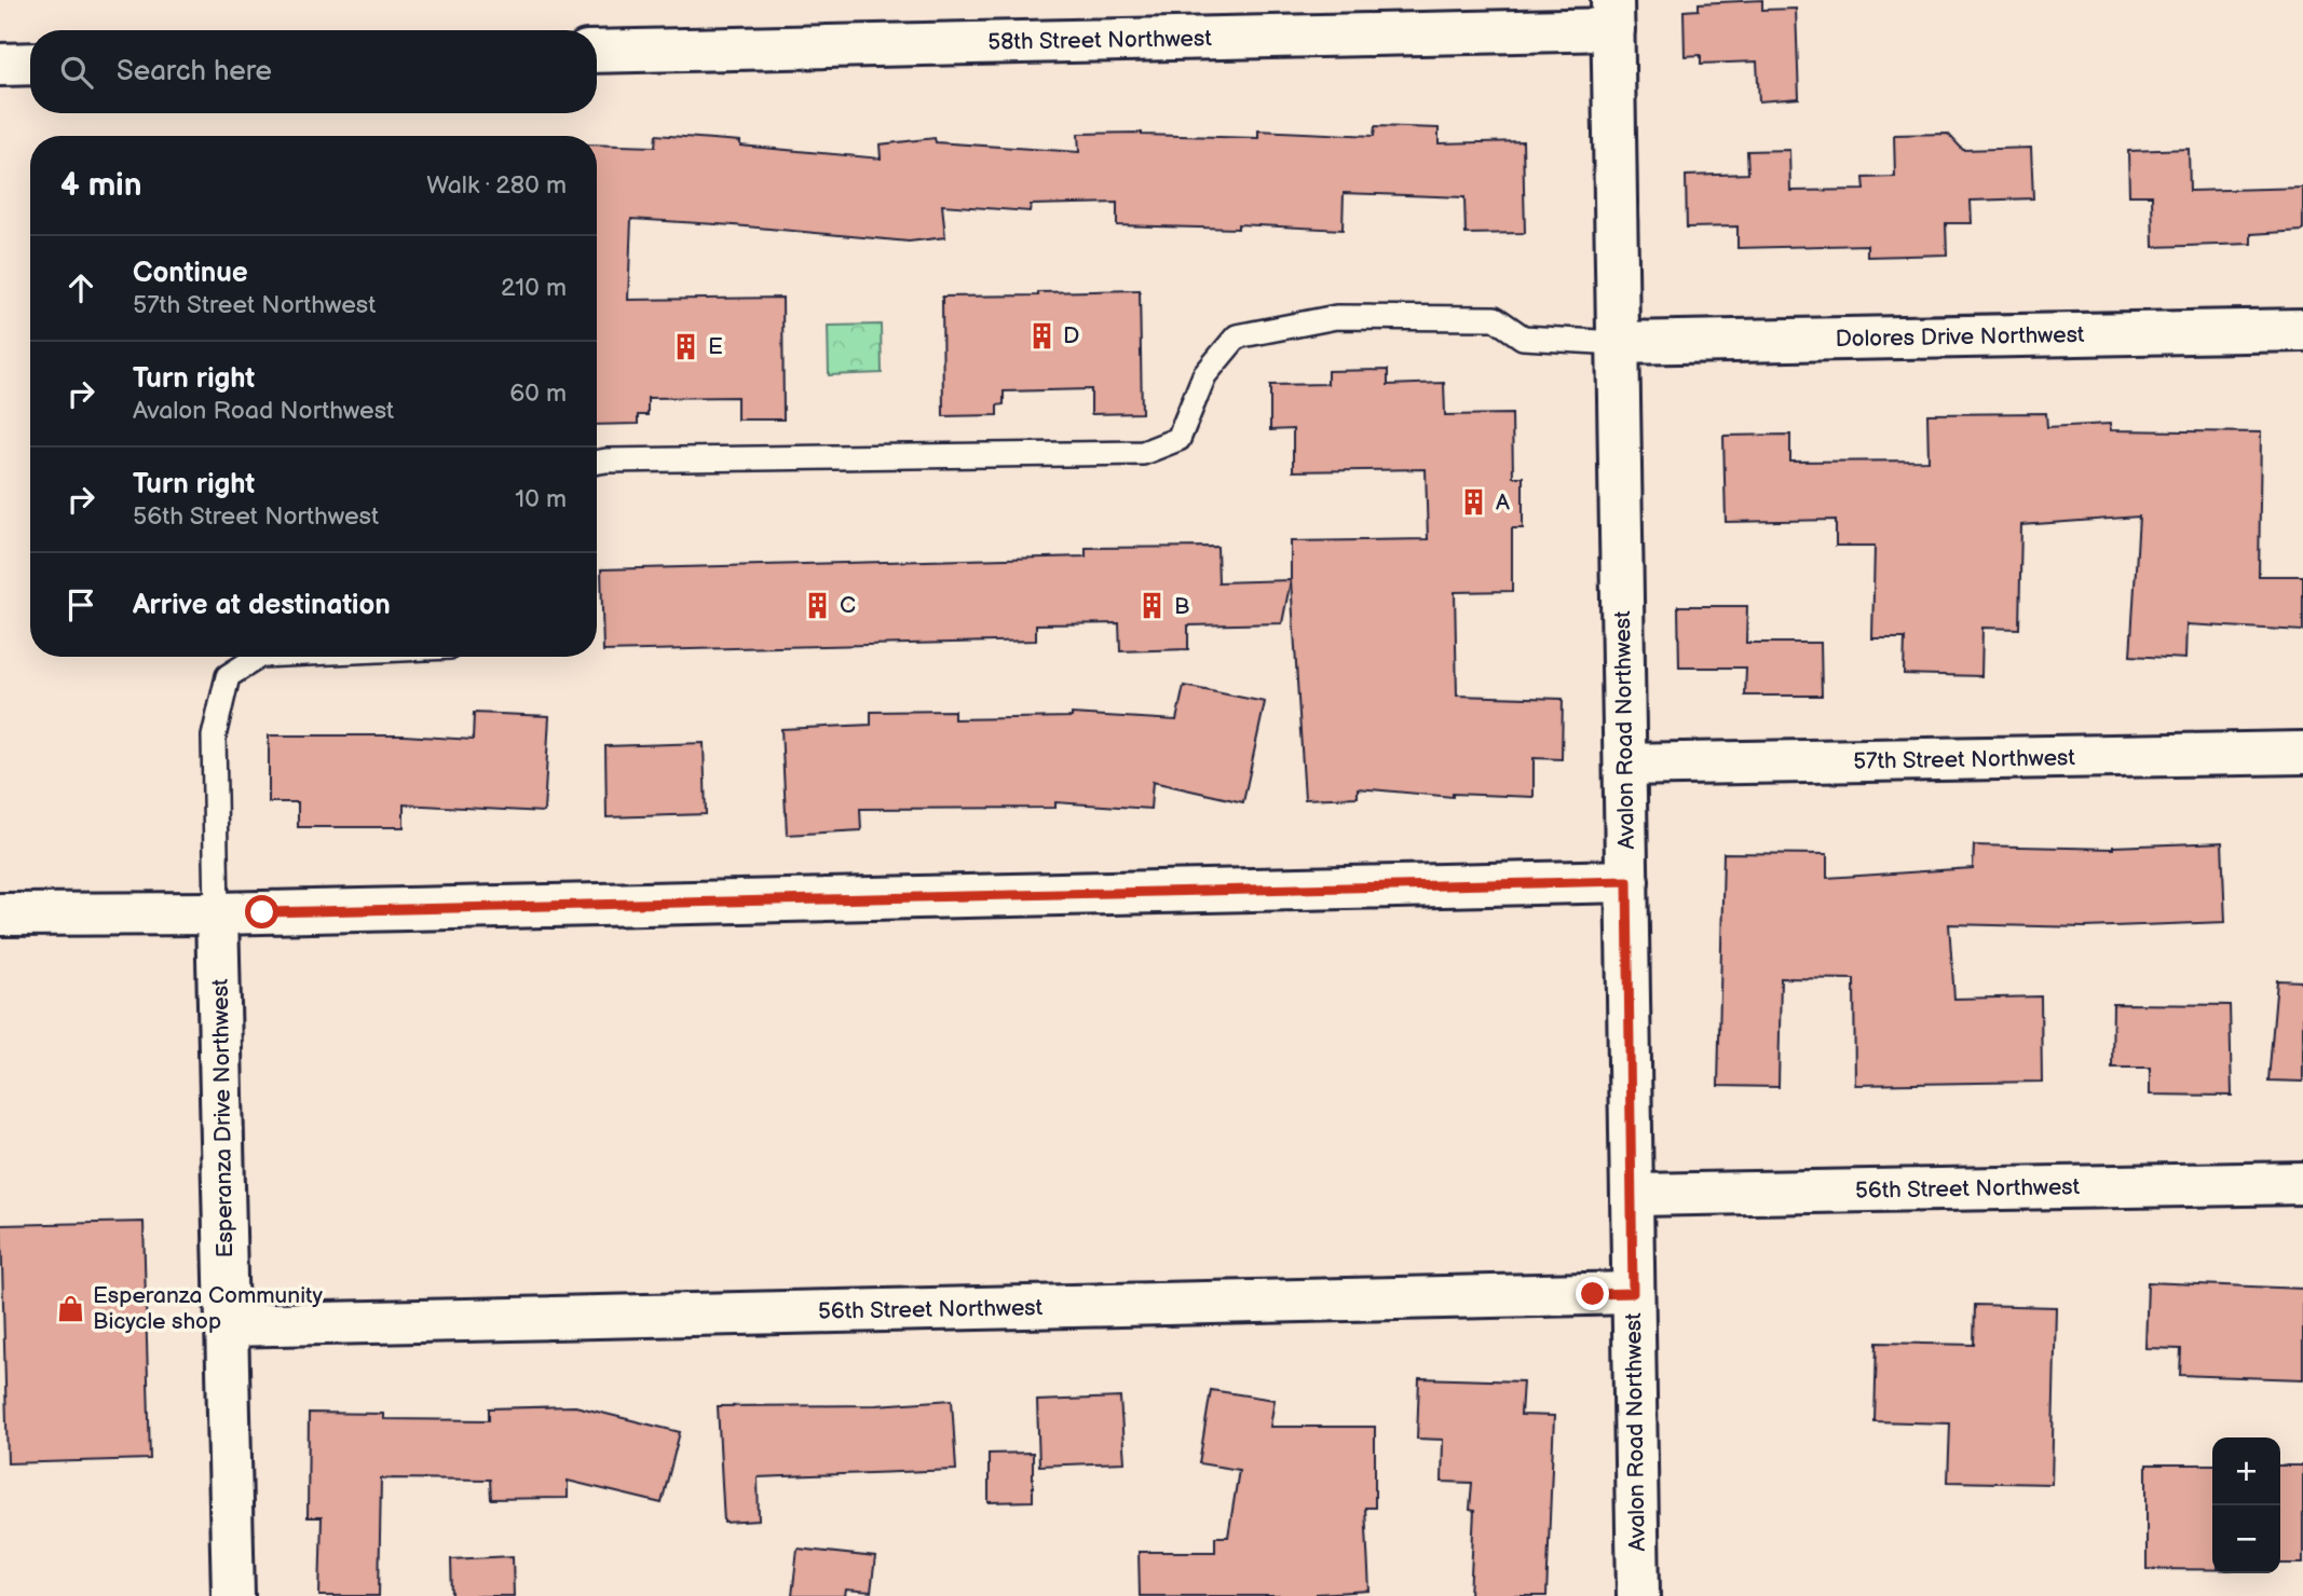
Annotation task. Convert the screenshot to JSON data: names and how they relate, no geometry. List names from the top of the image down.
{
  "streets": {
    "street": [
      "58th Street Northwest",
      "Dolores Drive Northwest",
      "Avalon Road Northwest",
      "57th Street Northwest",
      "Esperanza Drive Northwest",
      "56th Street Northwest"
    ]
  },
  "crossings": [
    ["58th Street Northwest", "Avalon Road Northwest"],
    ["Dolores Drive Northwest", "Avalon Road Northwest"],
    ["Avalon Road Northwest", "57th Street Northwest"],
    ["Avalon Road Northwest", "56th Street Northwest"],
    ["Esperanza Drive Northwest", "56th Street Northwest"]
  ],
  "places": {
    "building": [
      "D",
      "E",
      "A",
      "C",
      "B"
    ],
    "shop": ["Esperanza Community Bicycle shop"]
  },
  "page": {
    "search": "Search here",
    "heading": ["4 min", "Walk · 280 m"],
    "list": [
      ["Continue", "57th Street Northwest", "210 m"],
      ["Turn right", "Avalon Road Northwest", "60 m"],
      ["Turn right", "56th Street Northwest", "10 m"],
      "Arrive at destination"
    ],
    "map_buttons": ["+", "−"]
  }
}
